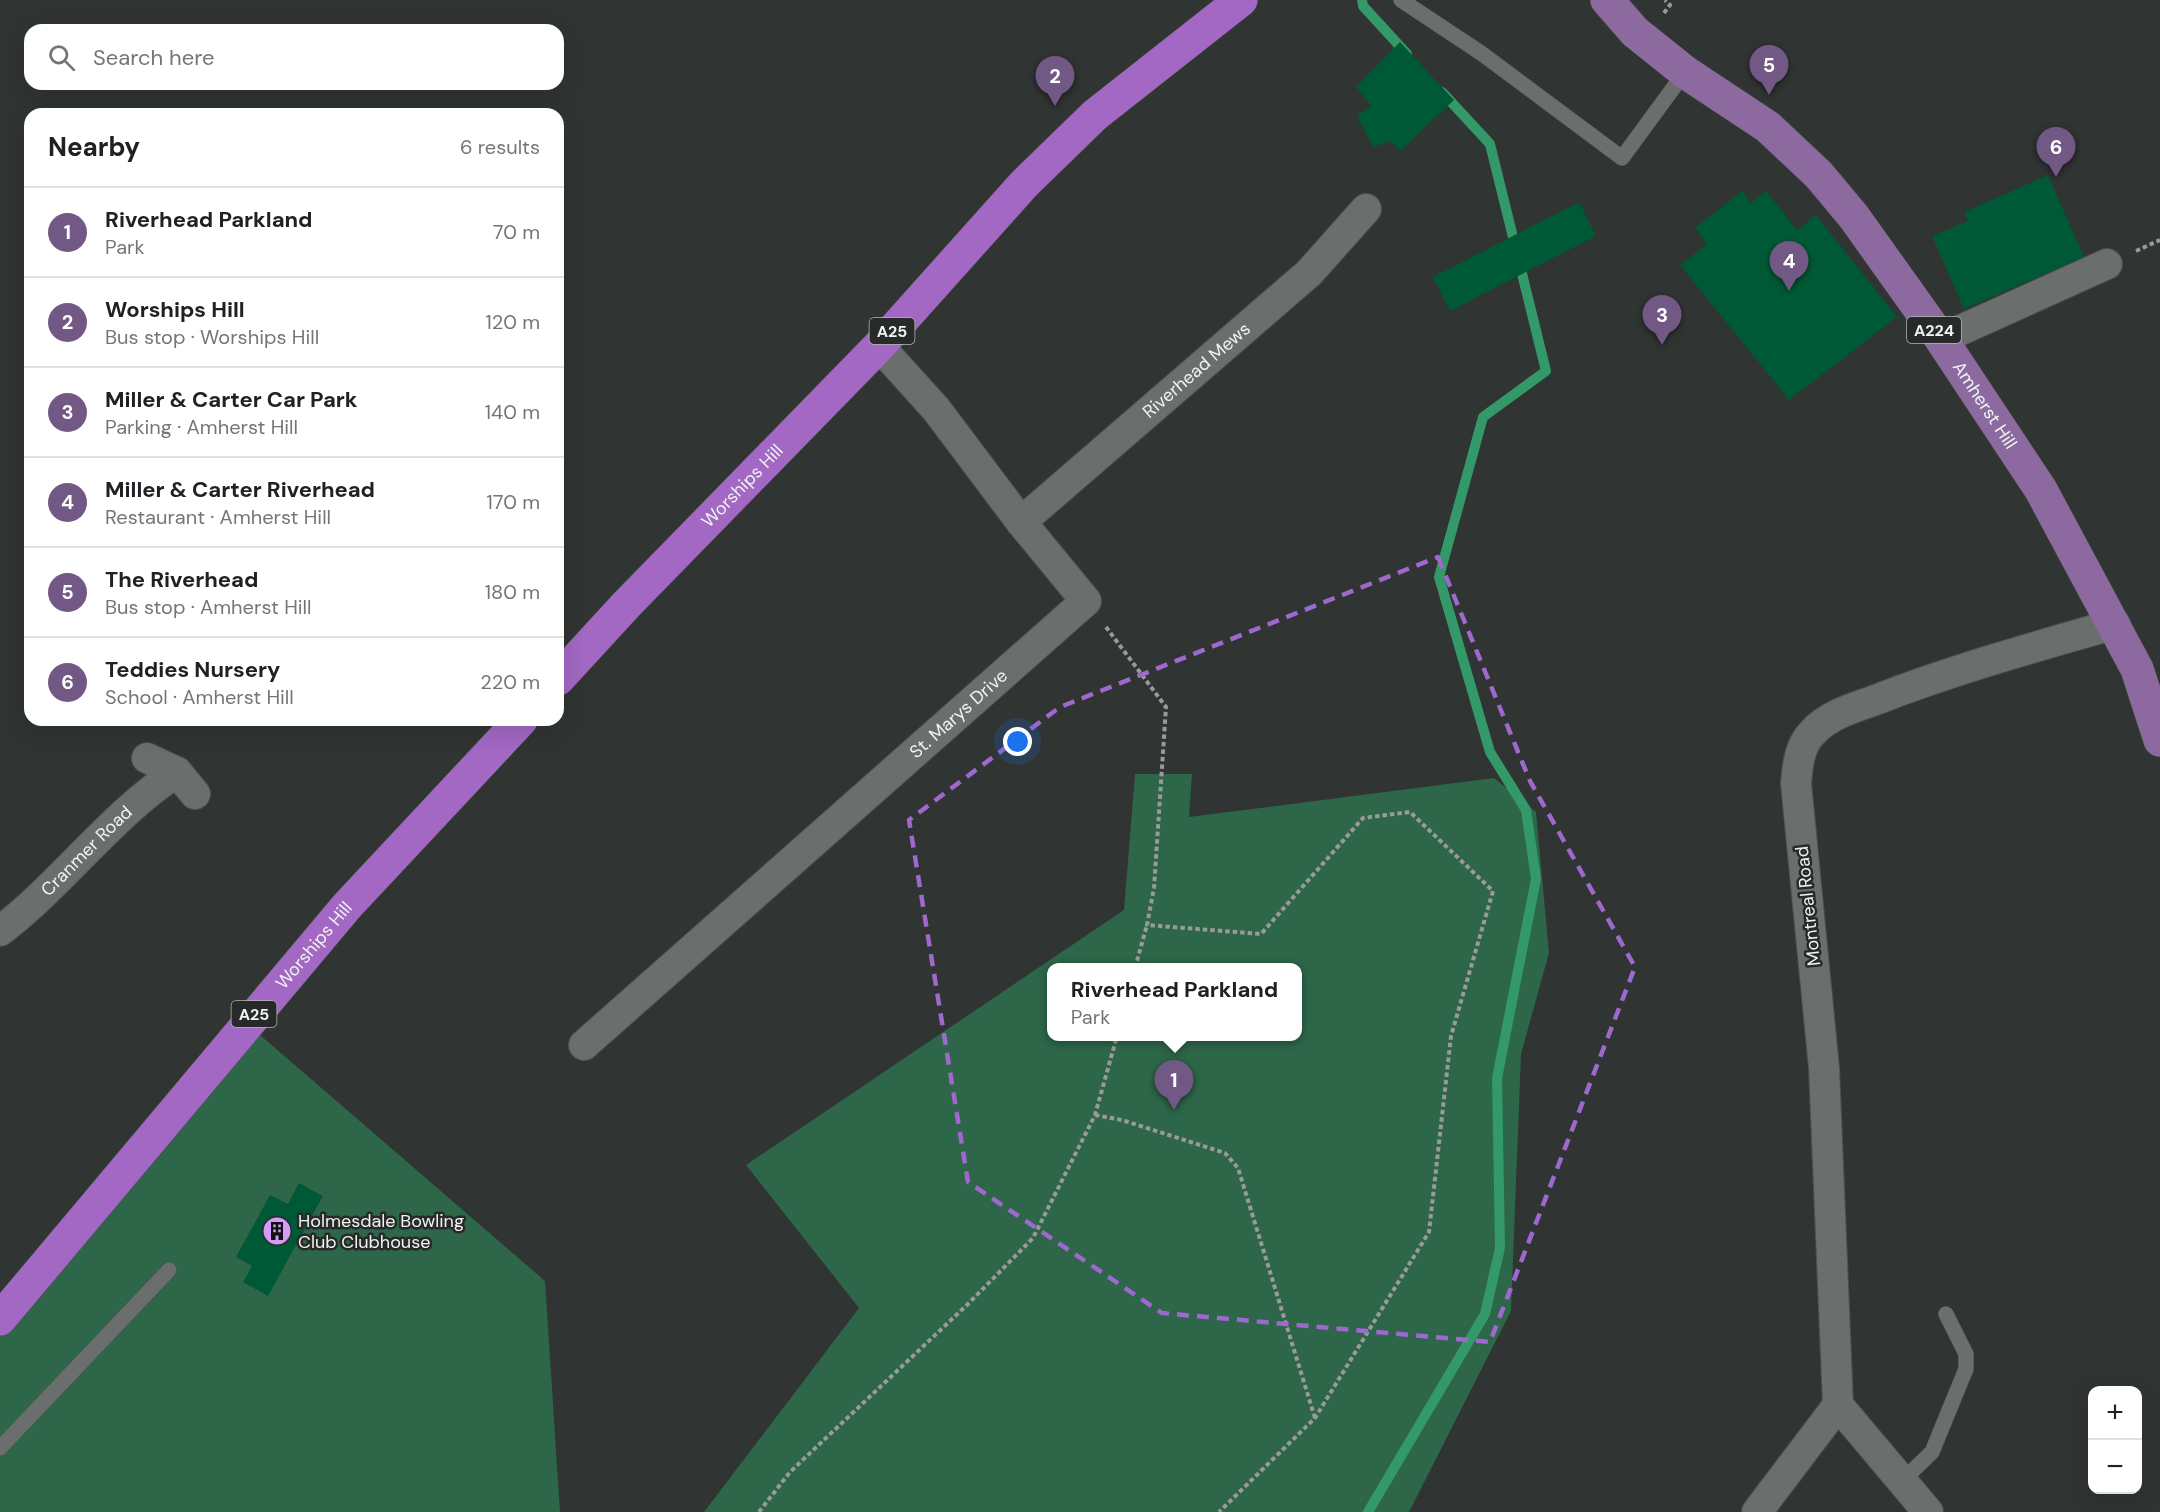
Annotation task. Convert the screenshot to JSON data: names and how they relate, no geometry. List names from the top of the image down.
{
  "streets": {
    "highway": ["A25", "Worships Hill"],
    "main road": ["A224", "Amherst Hill"],
    "street": [
      "Riverhead Mews",
      "St. Marys Drive",
      "Cranmer Road",
      "Montreal Road"
    ]
  },
  "crossings": [
    ["Amherst Hill", "Montreal Road"]
  ],
  "places": {
    "building": ["Holmesdale Bowling Club Clubhouse"]
  },
  "page": {
    "search": "Search here",
    "pins": [
      "5",
      "2",
      "6",
      "4",
      "3",
      "1"
    ],
    "heading": ["Nearby", "6 results"],
    "list": [
      {
        "mark": "1",
        "name": "Riverhead Parkland",
        "note": "Park",
        "value": "70 m"
      },
      {
        "mark": "2",
        "name": "Worships Hill",
        "note": "Bus stop · Worships Hill",
        "value": "120 m"
      },
      {
        "mark": "3",
        "name": "Miller & Carter Car Park",
        "note": "Parking · Amherst Hill",
        "value": "140 m"
      },
      {
        "mark": "4",
        "name": "Miller & Carter Riverhead",
        "note": "Restaurant · Amherst Hill",
        "value": "170 m"
      },
      {
        "mark": "5",
        "name": "The Riverhead",
        "note": "Bus stop · Amherst Hill",
        "value": "180 m"
      },
      {
        "mark": "6",
        "name": "Teddies Nursery",
        "note": "School · Amherst Hill",
        "value": "220 m"
      }
    ],
    "popup": ["Riverhead Parkland", "Park"],
    "map_buttons": ["+", "−"]
  }
}
